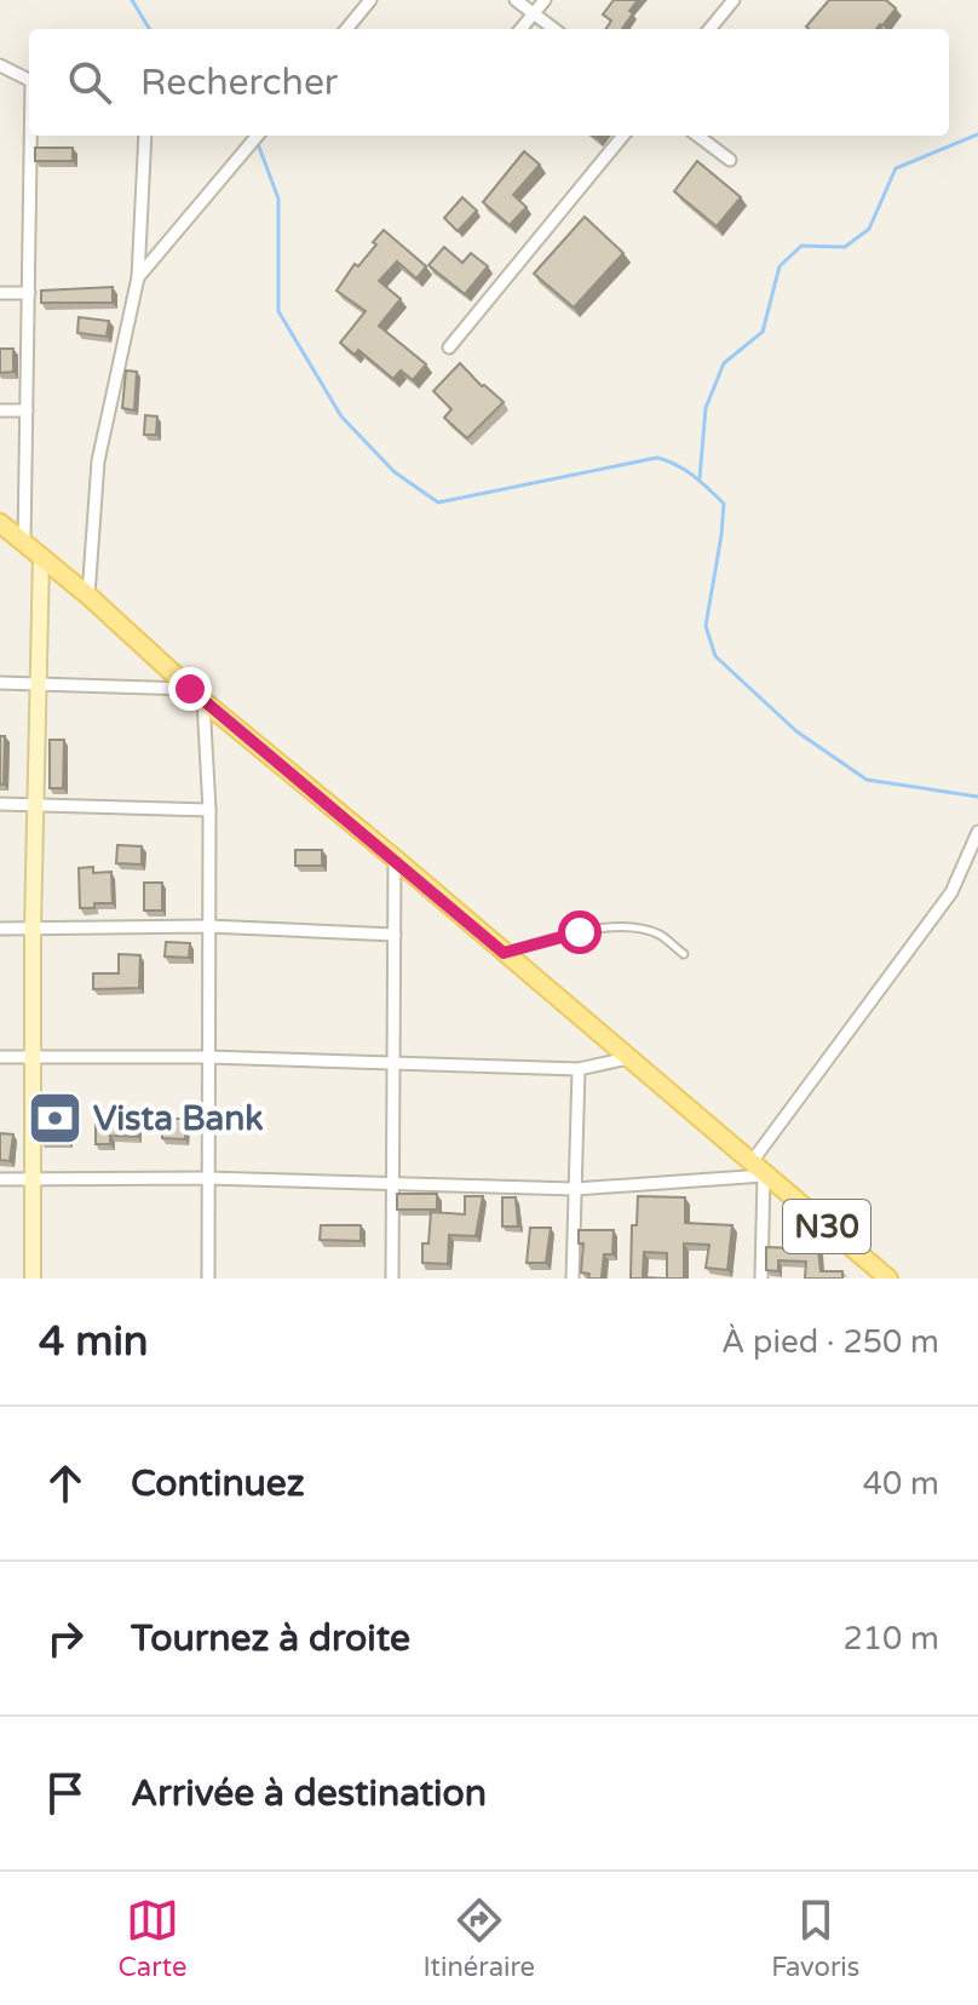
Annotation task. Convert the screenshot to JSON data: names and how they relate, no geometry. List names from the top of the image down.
{
  "streets": {
    "main road": ["N30"]
  },
  "places": {
    "bank": ["Vista Bank"]
  },
  "page": {
    "search": "Rechercher",
    "heading": ["4 min", "À pied · 250 m"],
    "list": [
      ["Continuez", "40 m"],
      ["Tournez à droite", "210 m"],
      "Arrivée à destination"
    ],
    "nav": ["Carte", "Itinéraire", "Favoris"]
  }
}
